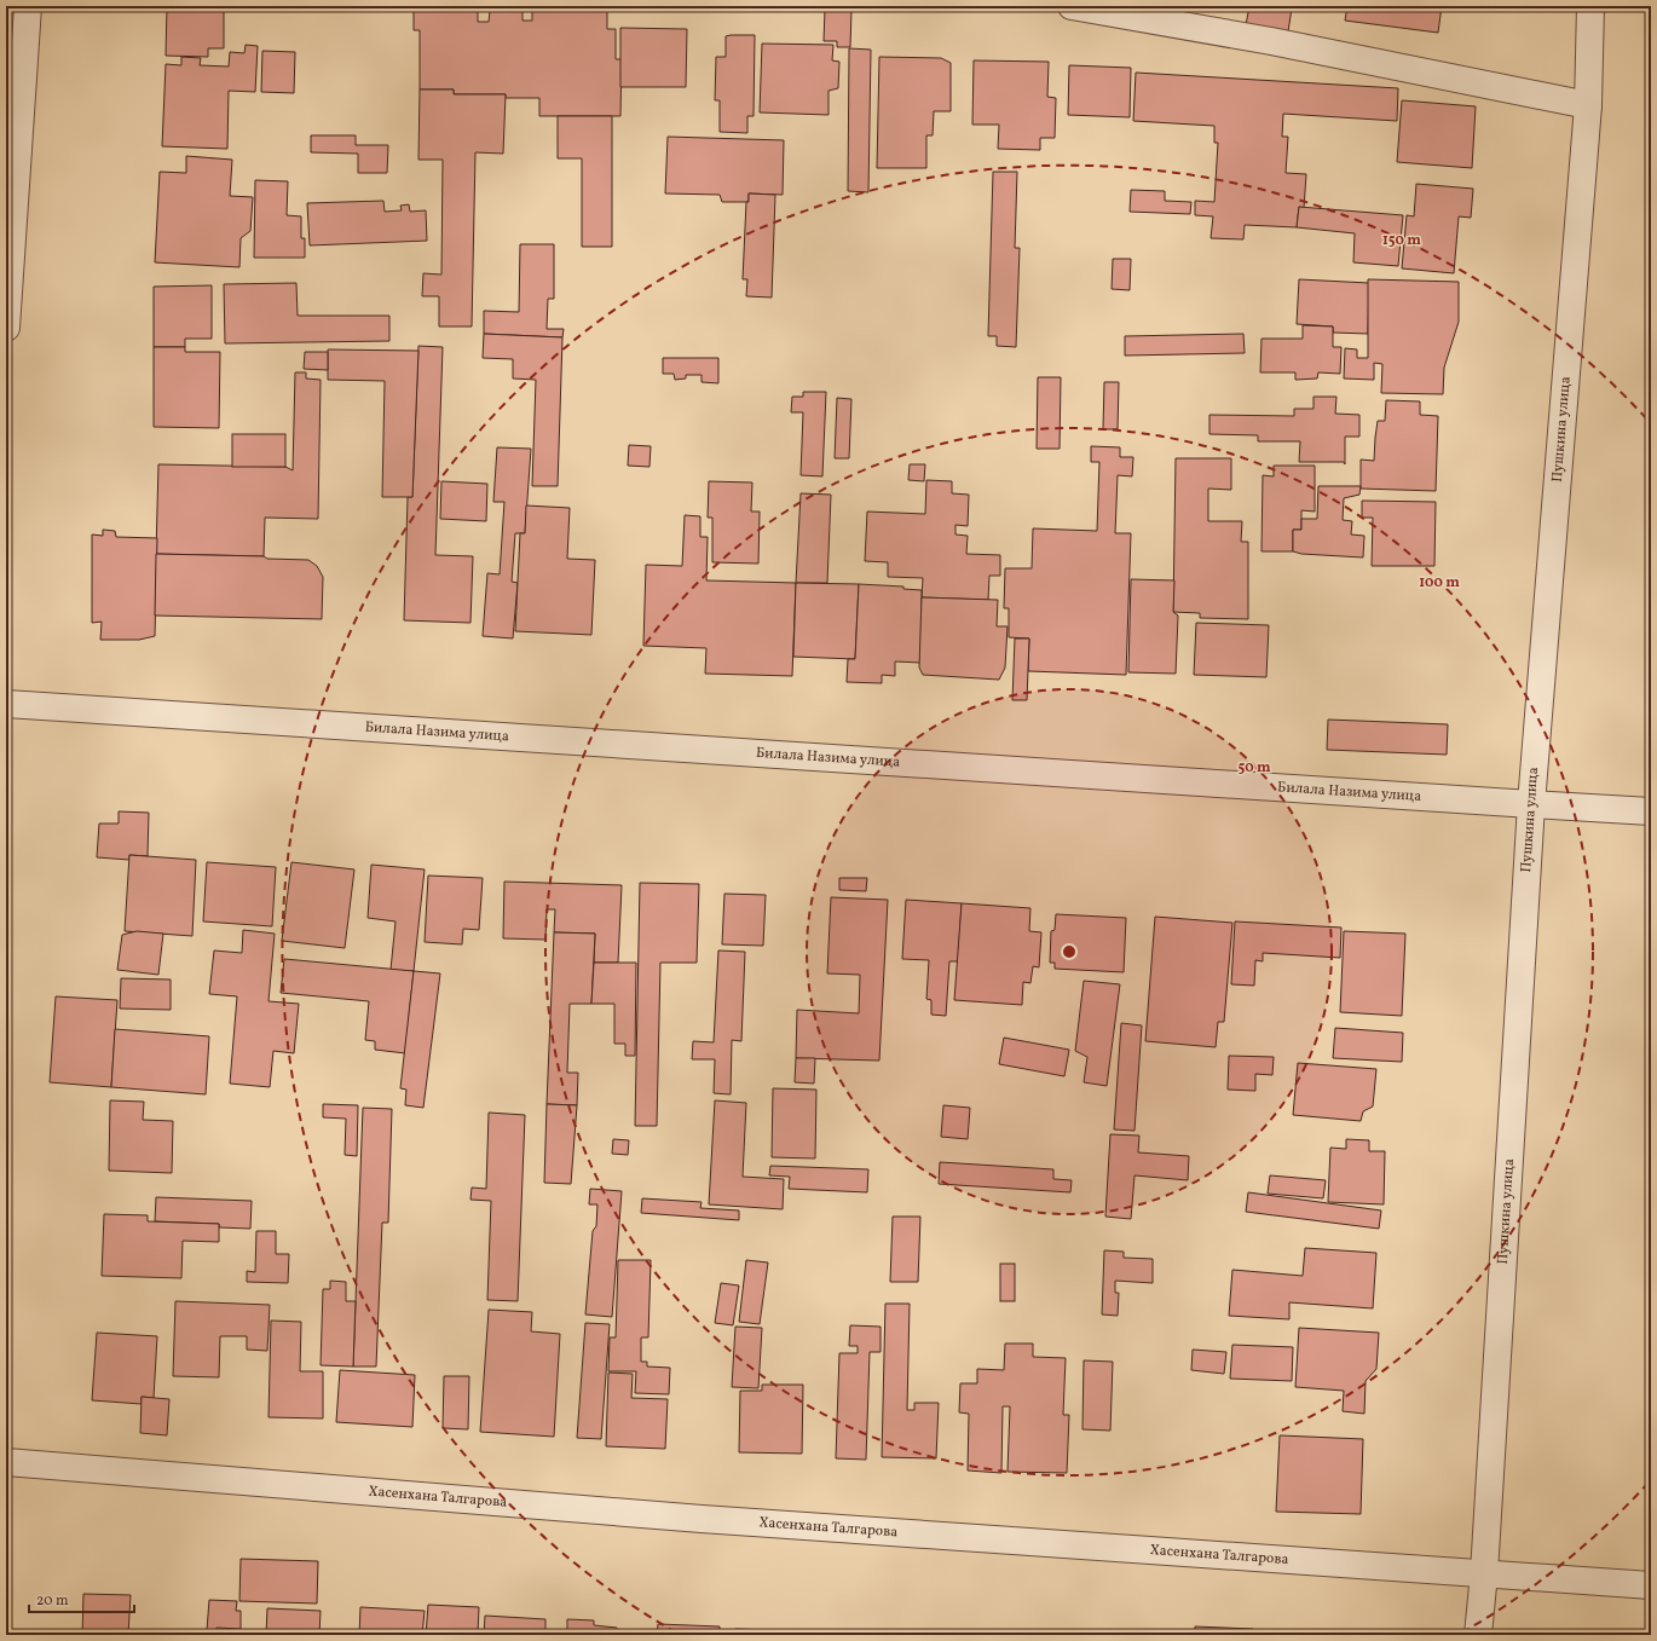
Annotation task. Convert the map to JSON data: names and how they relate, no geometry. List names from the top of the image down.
{
  "streets": {
    "street": ["Пушкина улица", "Билала Назима улица", "Хасенхана Талгарова"]
  },
  "crossings": [
    ["Пушкина улица", "Билала Назима улица"],
    ["Пушкина улица", "Хасенхана Талгарова"]
  ],
  "scale_bar": "20 m",
  "rings": ["150 m", "100 m", "50 m"]
}
